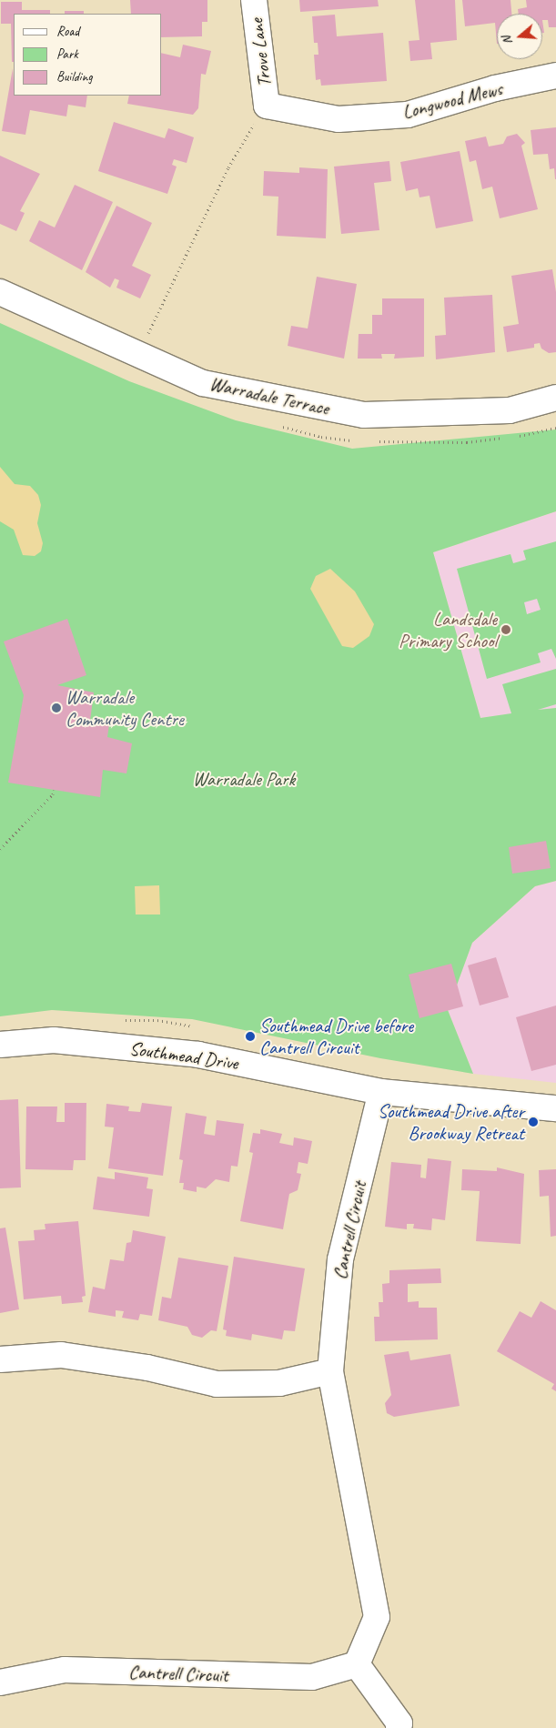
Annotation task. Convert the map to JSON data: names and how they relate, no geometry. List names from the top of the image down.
{
  "streets": {
    "street": [
      "Trove Lane",
      "Longwood Mews",
      "Warradale Terrace",
      "Southmead Drive",
      "Cantrell Circuit"
    ]
  },
  "crossings": [
    ["Trove Lane", "Longwood Mews"],
    ["Southmead Drive", "Cantrell Circuit"]
  ],
  "parks": ["Warradale Park"],
  "places": [
    "Landsdale Primary School",
    "Warradale Community Centre",
    "Southmead Drive before Cantrell Circuit",
    "Southmead Drive after Brookway Retreat"
  ],
  "legend": ["Road", "Park", "Building"],
  "north": "left"
}
